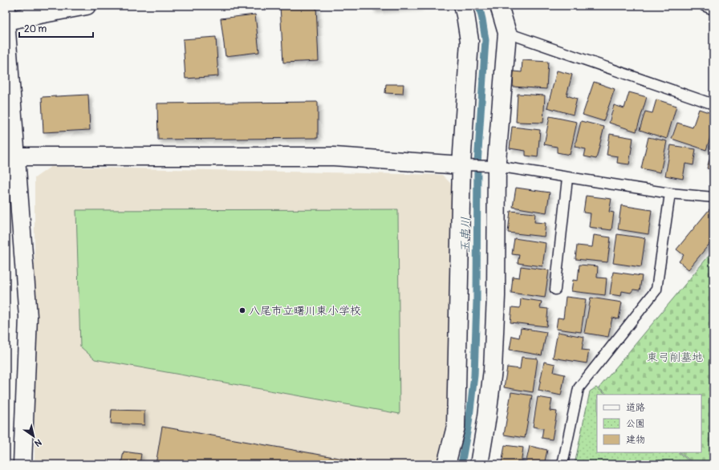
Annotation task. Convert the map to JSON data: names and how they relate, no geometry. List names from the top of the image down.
{
  "water": ["玉串川"],
  "parks": ["東弓削墓地"],
  "places": ["八尾市立曙川東小学校"],
  "legend": ["道路", "公園", "建物"],
  "scale_bar": "20 m",
  "north": "bottom right"
}
